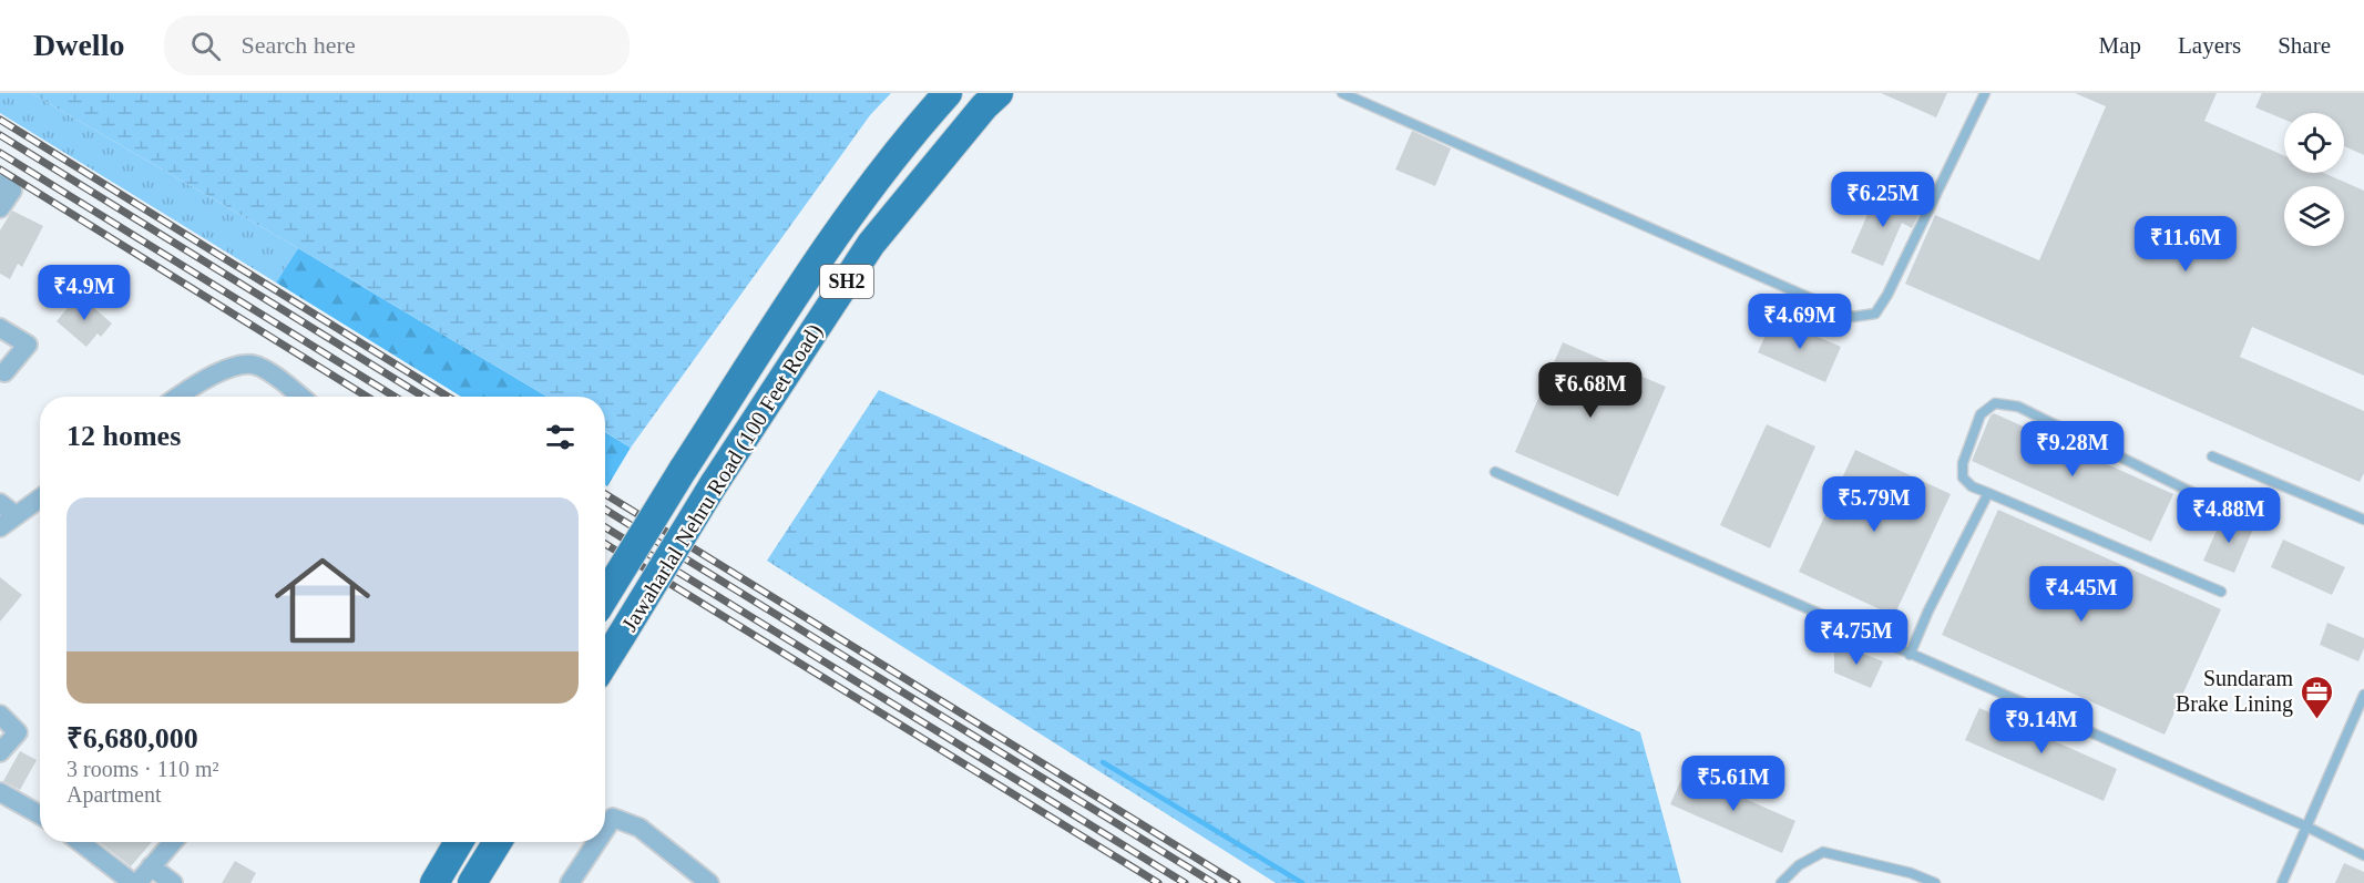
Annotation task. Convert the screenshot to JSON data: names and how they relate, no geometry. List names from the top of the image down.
{
  "streets": {
    "main road": ["SH2", "Jawaharlal Nehru Road (100 Feet Road)"]
  },
  "places": {
    "office": ["Sundaram Brake Lining"]
  },
  "page": {
    "header": "Dwello",
    "search": "Search here",
    "nav": ["Map", "Layers", "Share"],
    "price": [
      "₹6.25M",
      "₹11.6M",
      "₹4.9M",
      "₹4.69M",
      "₹6.68M",
      "₹9.28M",
      "₹5.79M",
      "₹4.88M",
      "₹4.45M",
      "₹4.75M",
      "₹9.14M",
      "₹5.61M"
    ],
    "heading": "12 homes",
    "list": [
      {
        "name": "₹6,680,000",
        "note": "3 rooms · 110 m² · Apartment"
      }
    ]
  }
}
